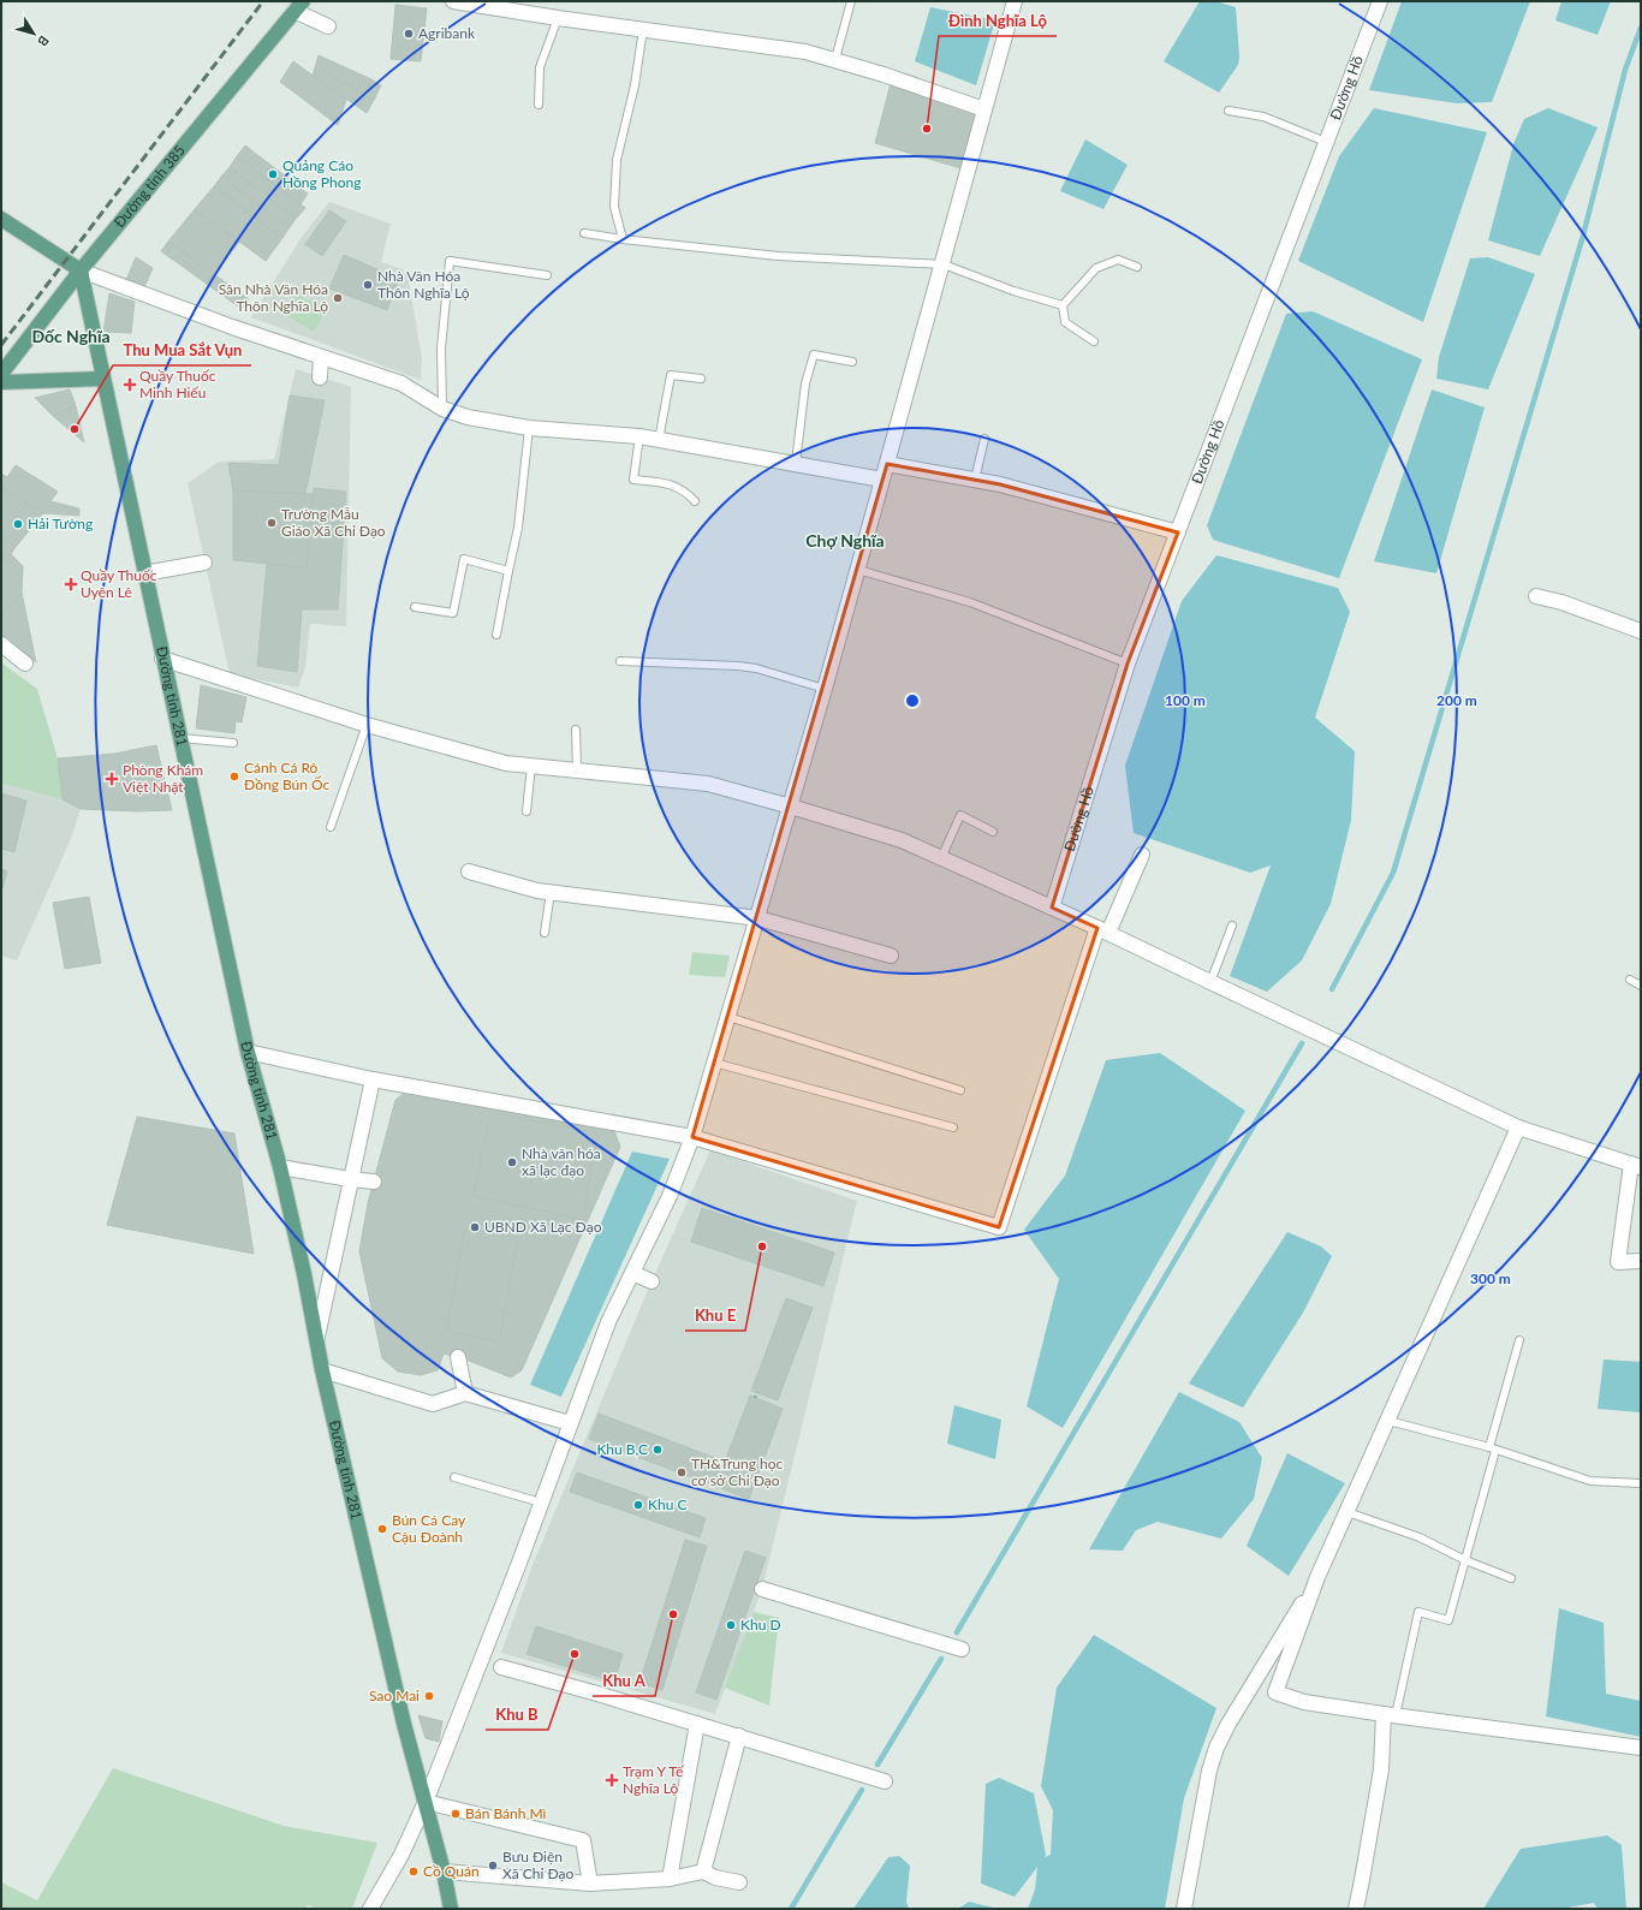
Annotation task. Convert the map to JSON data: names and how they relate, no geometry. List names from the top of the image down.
{
  "streets": {
    "main road": ["Đường tỉnh 385", "Đường tỉnh 281"],
    "street": ["Đường Hồ"]
  },
  "crossings": [
    ["Đường tỉnh 385", "Đường tỉnh 281"]
  ],
  "districts": ["Dốc Nghĩa", "Chợ Nghĩa"],
  "places": {
    "other": [
      "Agribank",
      "Đình Nghĩa Lộ",
      "Quảng Cáo Hồng Phong",
      "Nhà Văn Hóa Thôn Nghĩa Lộ",
      "Sân Nhà Văn Hóa Thôn Nghĩa Lộ",
      "Thu Mua Sắt Vụn",
      "Trường Mẫu Giáo Xã Chỉ Đạo",
      "Hải Tường",
      "Cánh Cá Rô Đồng Bún Ốc",
      "Nhà văn hóa xã lạc đạo",
      "UBND Xã Lạc Đạo",
      "Khu E",
      "Khu B,C",
      "TH&Trung học cơ sở Chỉ Đạo",
      "Khu C",
      "Bún Cá Cay Cậu Đoành",
      "Khu A",
      "Khu D",
      "Khu B",
      "Sao Mai",
      "Bán Bánh Mì",
      "Bưu Điện Xã Chỉ Đạo",
      "Cồ Quán"
    ],
    "health": [
      "Quầy Thuốc Minh Hiếu",
      "Quầy Thuốc Uyên Lê",
      "Phòng Khám Việt Nhật",
      "Trạm Y Tế Nghĩa Lộ"
    ]
  },
  "north": "bottom right",
  "rings": ["100 m", "200 m", "300 m"]
}
